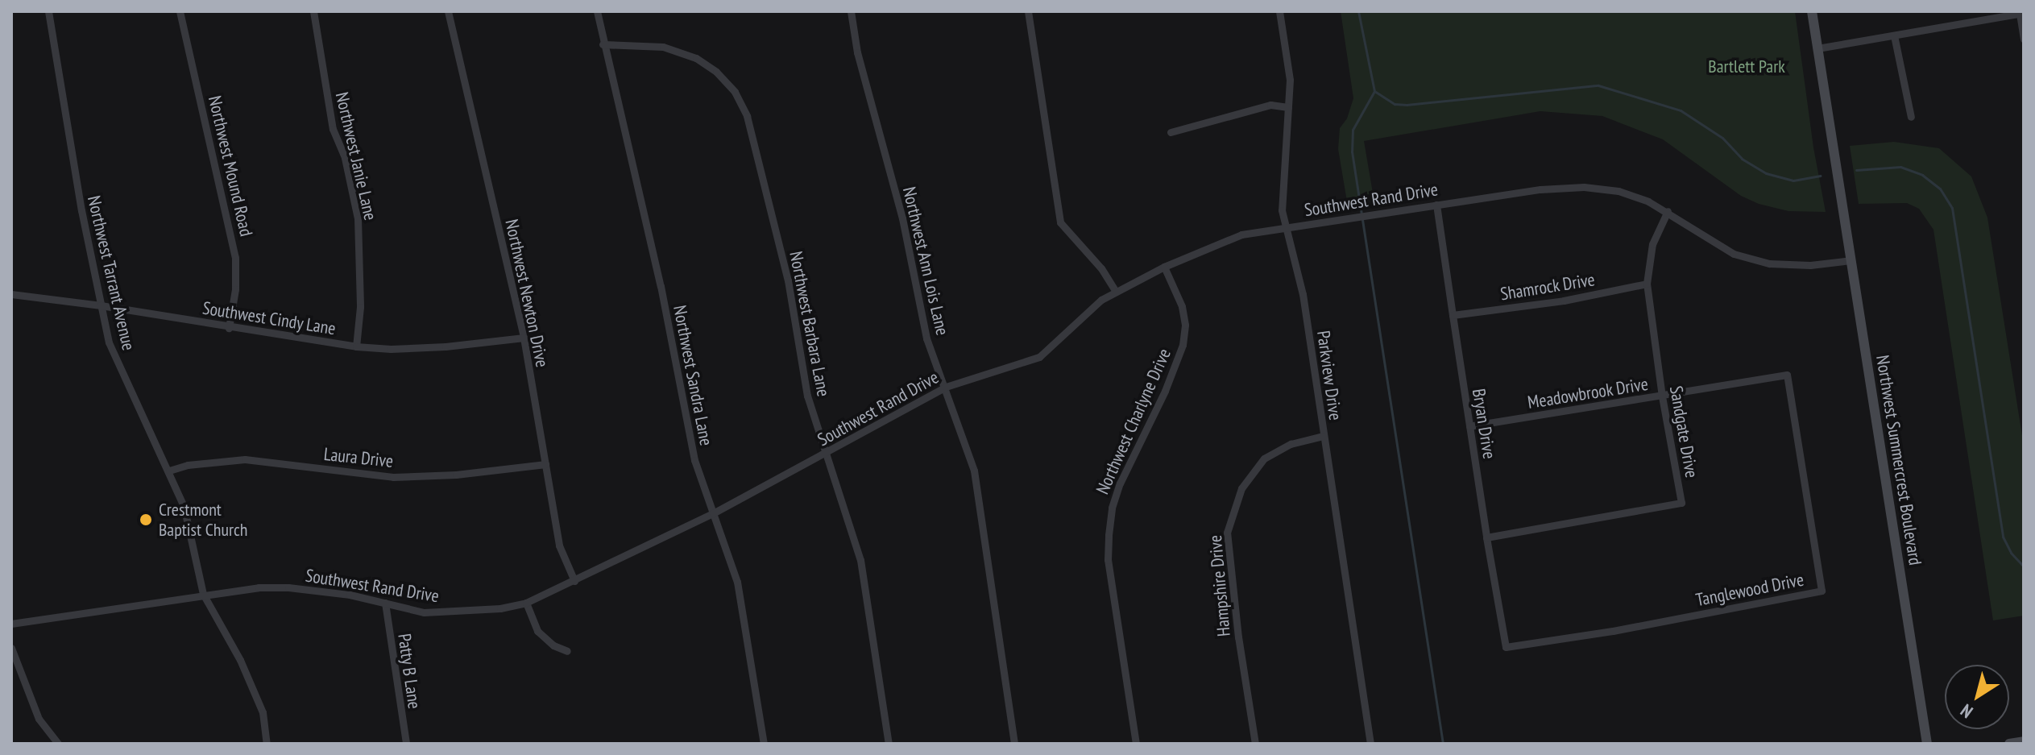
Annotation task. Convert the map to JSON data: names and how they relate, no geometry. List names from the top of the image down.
{
  "streets": {
    "street": [
      "Northwest Janie Lane",
      "Northwest Mound Road",
      "Southwest Rand Drive",
      "Northwest Ann Lois Lane",
      "Northwest Tarrant Avenue",
      "Shamrock Drive",
      "Northwest Newton Drive",
      "Southwest Cindy Lane",
      "Northwest Barbara Lane",
      "Northwest Sandra Lane",
      "Parkview Drive",
      "Meadowbrook Drive",
      "Northwest Charlyne Drive",
      "Bryan Drive",
      "Sandgate Drive",
      "Laura Drive",
      "Northwest Summercrest Boulevard",
      "Hampshire Drive",
      "Tanglewood Drive",
      "Patty B Lane"
    ]
  },
  "crossings": [
    ["Northwest Janie Lane", "Southwest Cindy Lane"],
    ["Northwest Mound Road", "Southwest Cindy Lane"],
    ["Southwest Rand Drive", "Northwest Ann Lois Lane"],
    ["Southwest Rand Drive", "Northwest Tarrant Avenue"],
    ["Southwest Rand Drive", "Northwest Newton Drive"],
    ["Southwest Rand Drive", "Northwest Barbara Lane"],
    ["Southwest Rand Drive", "Northwest Sandra Lane"],
    ["Southwest Rand Drive", "Parkview Drive"],
    ["Southwest Rand Drive", "Northwest Charlyne Drive"],
    ["Southwest Rand Drive", "Bryan Drive"],
    ["Southwest Rand Drive", "Sandgate Drive"],
    ["Southwest Rand Drive", "Northwest Summercrest Boulevard"],
    ["Southwest Rand Drive", "Patty B Lane"],
    ["Northwest Tarrant Avenue", "Southwest Cindy Lane"],
    ["Northwest Tarrant Avenue", "Laura Drive"],
    ["Shamrock Drive", "Bryan Drive"],
    ["Shamrock Drive", "Sandgate Drive"],
    ["Northwest Newton Drive", "Southwest Cindy Lane"],
    ["Northwest Newton Drive", "Laura Drive"],
    ["Northwest Barbara Lane", "Northwest Sandra Lane"],
    ["Parkview Drive", "Hampshire Drive"],
    ["Meadowbrook Drive", "Bryan Drive"],
    ["Meadowbrook Drive", "Sandgate Drive"],
    ["Meadowbrook Drive", "Tanglewood Drive"],
    ["Bryan Drive", "Sandgate Drive"],
    ["Bryan Drive", "Tanglewood Drive"]
  ],
  "parks": ["Bartlett Park"],
  "places": ["Crestmont Baptist Church"],
  "north": "bottom left"
}
